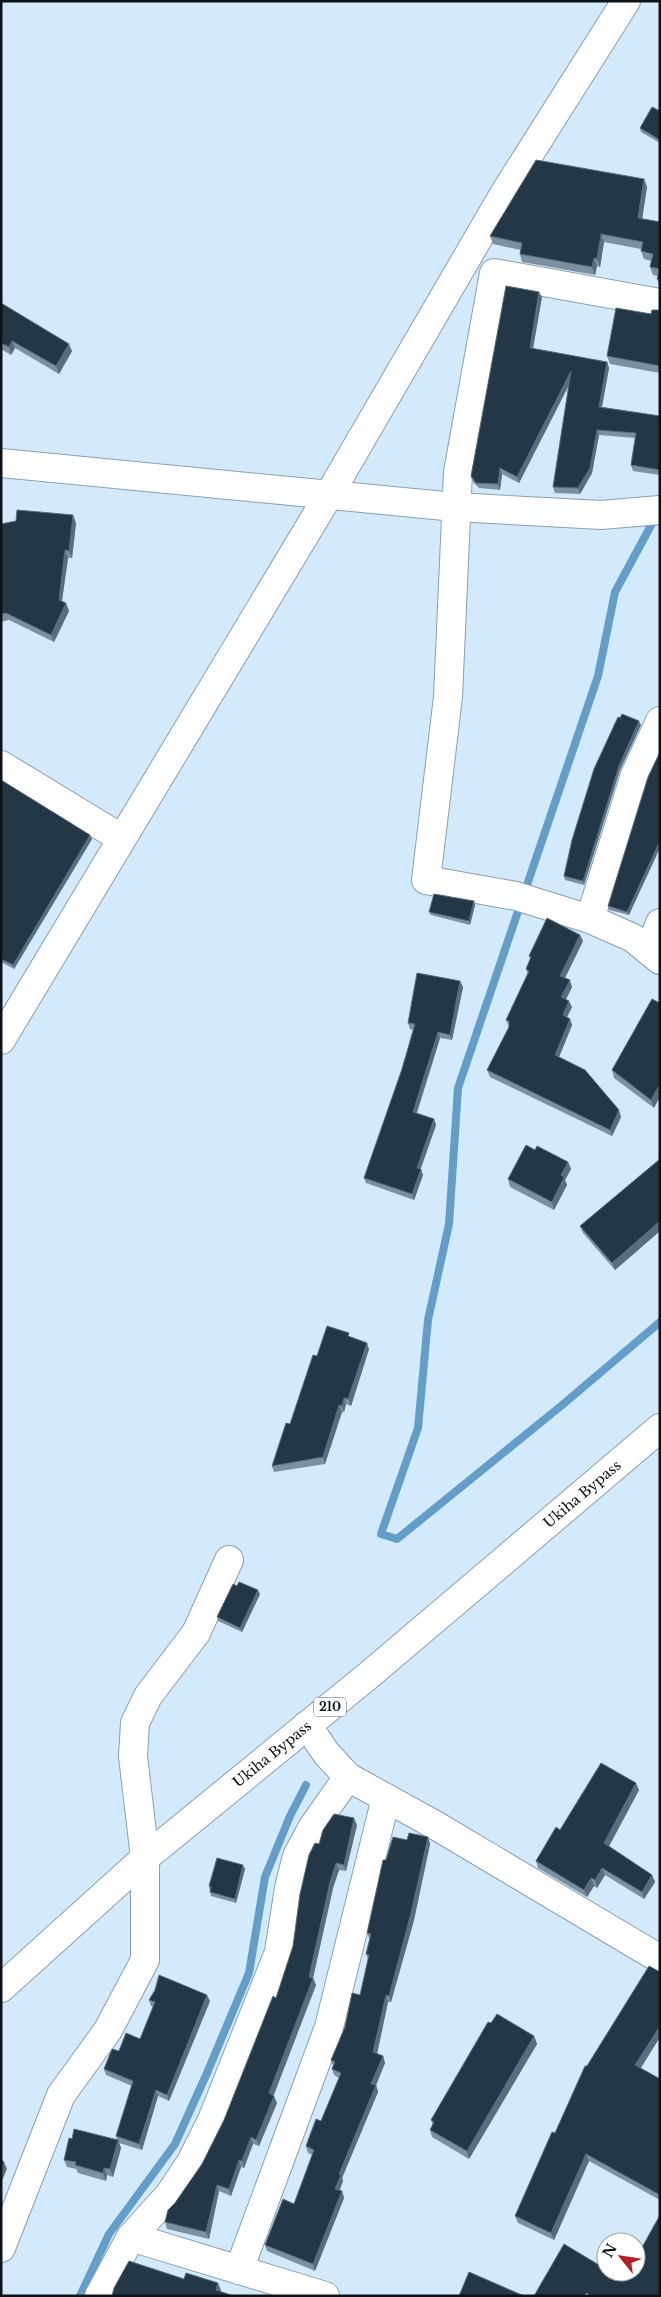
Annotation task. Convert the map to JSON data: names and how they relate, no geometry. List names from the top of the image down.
{
  "streets": {
    "main road": ["Ukiha Bypass", "210"]
  },
  "north": "top left"
}
